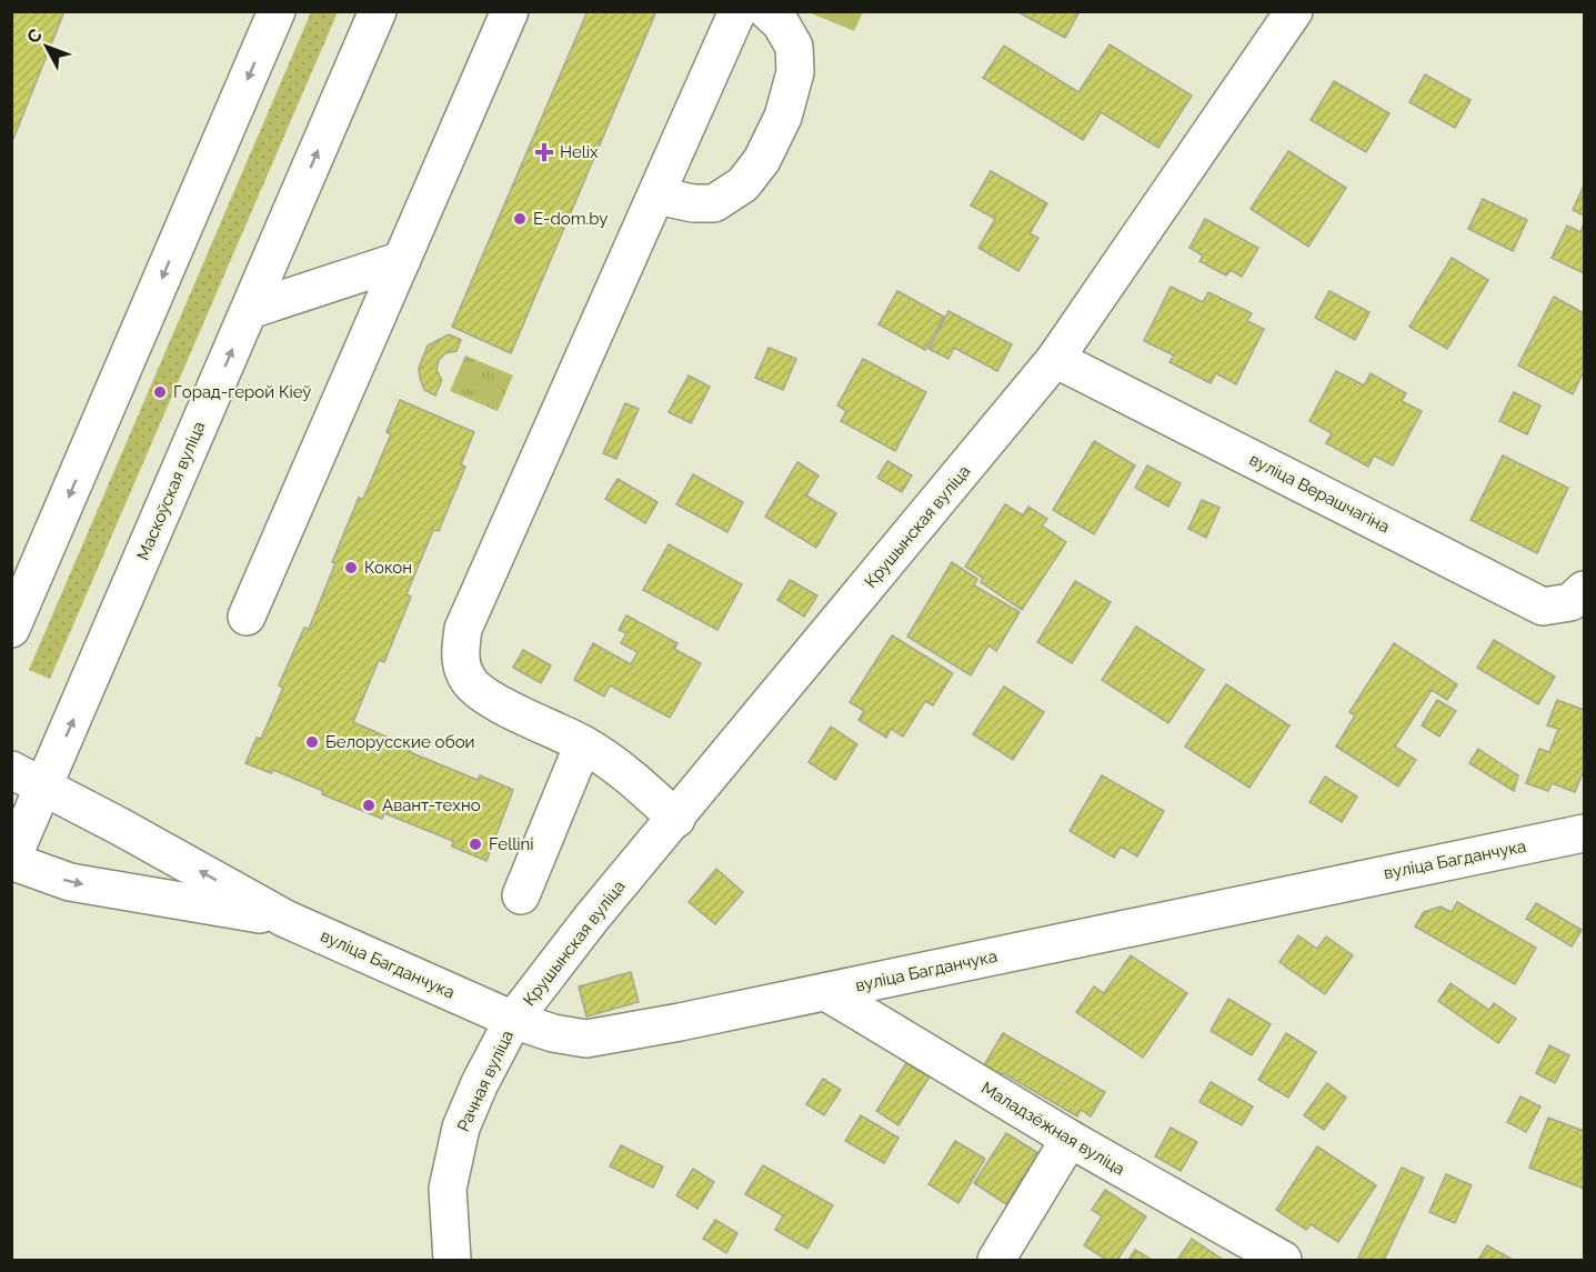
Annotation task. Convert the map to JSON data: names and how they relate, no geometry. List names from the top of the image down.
{
  "streets": {
    "street": [
      "Маскоўская вуліца",
      "вуліца Верашчагіна",
      "Крушынская вуліца",
      "вуліца Багданчука",
      "Рачная вуліца",
      "Маладзёжная вуліца"
    ]
  },
  "crossings": [
    ["Маскоўская вуліца", "вуліца Багданчука"],
    ["вуліца Верашчагіна", "Крушынская вуліца"],
    ["Крушынская вуліца", "вуліца Багданчука"],
    ["Крушынская вуліца", "Рачная вуліца"],
    ["вуліца Багданчука", "Рачная вуліца"],
    ["вуліца Багданчука", "Маладзёжная вуліца"]
  ],
  "places": {
    "health": ["Helix"],
    "other": [
      "E-dom.by",
      "Горад-герой Кіеў",
      "Кокон",
      "Белорусские обои",
      "Авант-техно",
      "Fellini"
    ]
  },
  "north": "top left"
}
